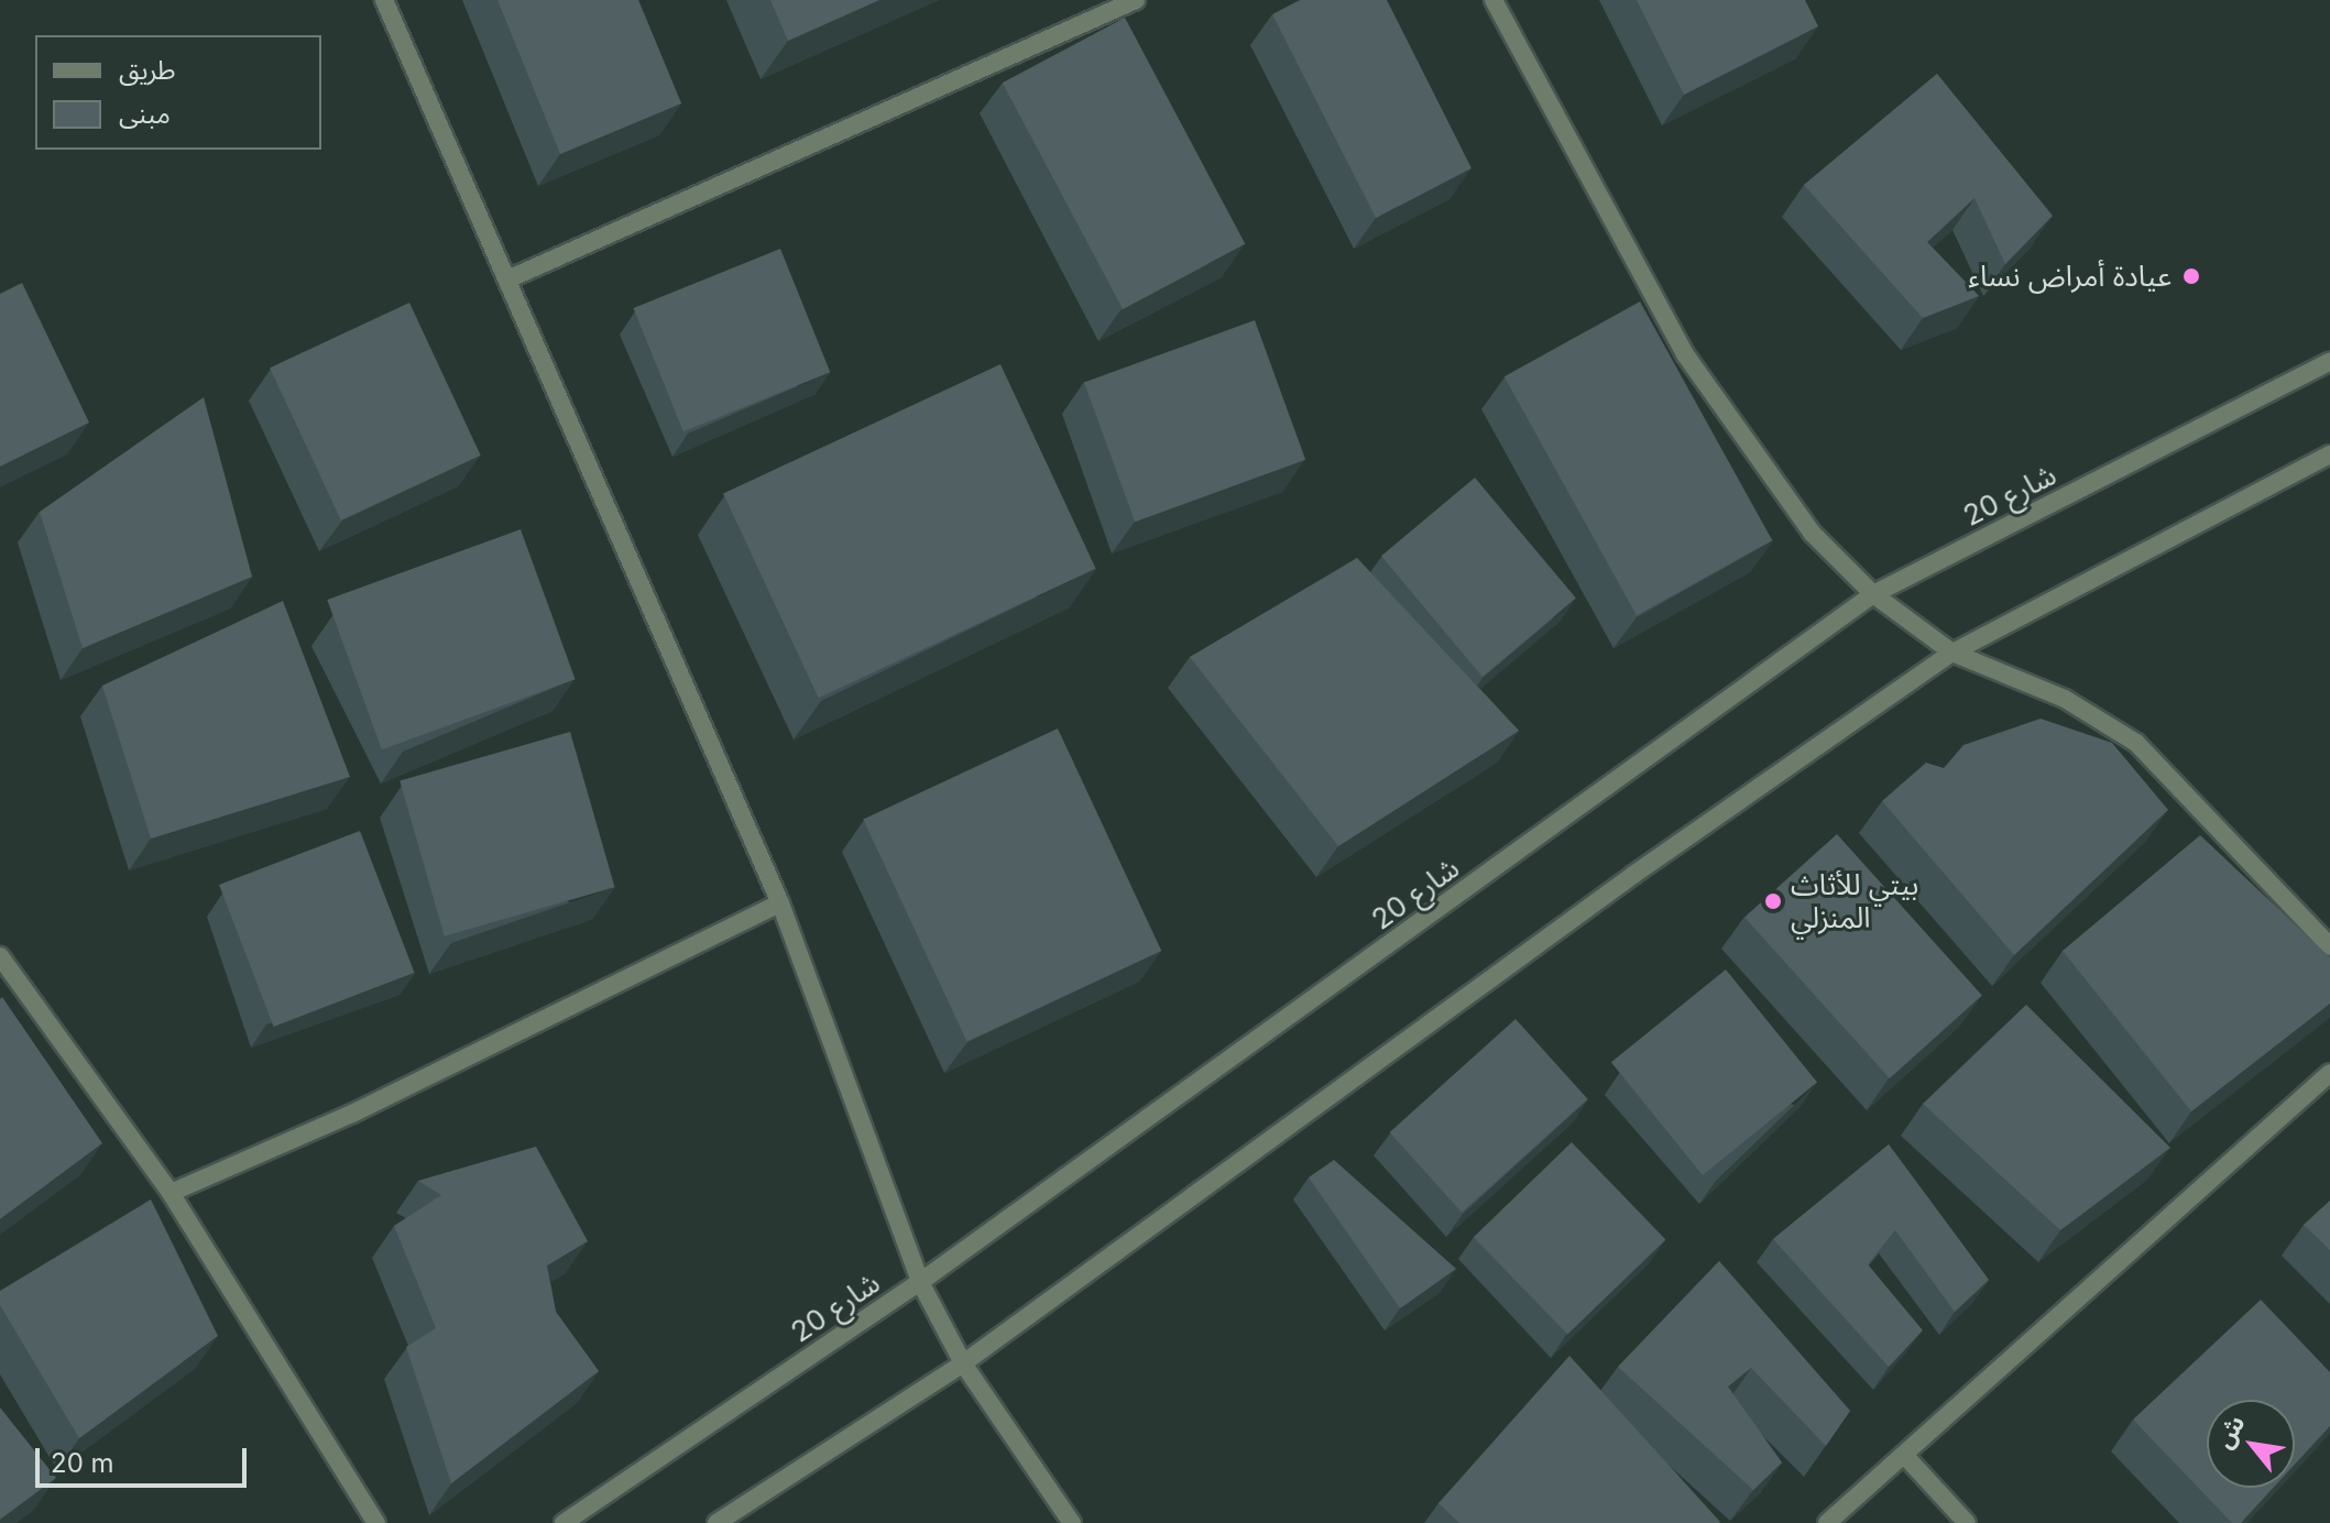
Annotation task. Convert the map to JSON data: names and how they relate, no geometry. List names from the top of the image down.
{
  "streets": {
    "street": ["شارع 20"]
  },
  "places": ["عيادة أمراض نساء", "بيتي للأثاث المنزلي"],
  "legend": ["طريق", "مبنى"],
  "scale_bar": "20 m",
  "north": "top left"
}
